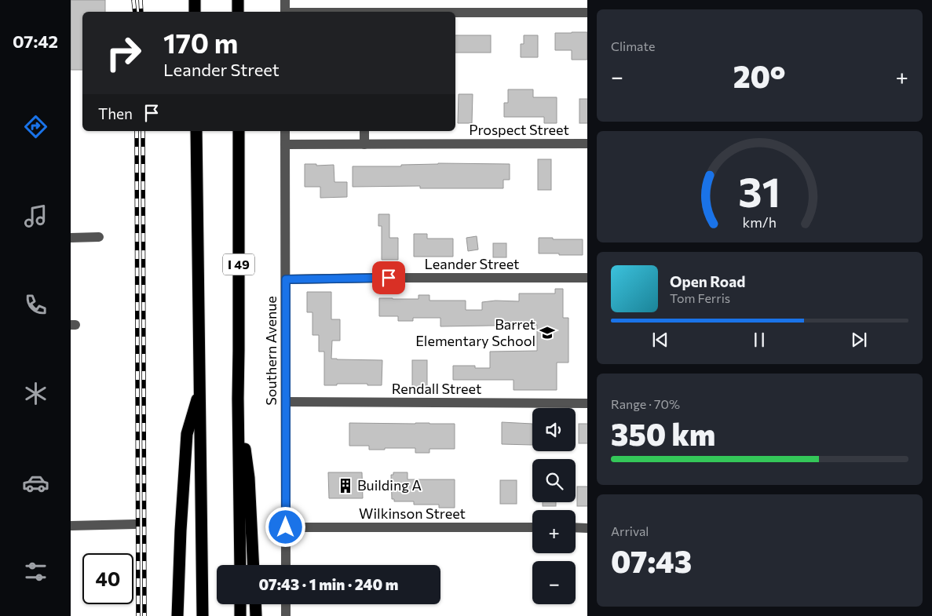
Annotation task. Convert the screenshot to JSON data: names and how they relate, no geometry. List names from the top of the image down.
{
  "streets": {
    "highway": ["I 49"],
    "street": [
      "Prospect Street",
      "Leander Street",
      "Southern Avenue",
      "Rendall Street",
      "Wilkinson Street"
    ]
  },
  "crossings": [
    ["Prospect Street", "Southern Avenue"],
    ["Leander Street", "Southern Avenue"],
    ["Southern Avenue", "Rendall Street"],
    ["Southern Avenue", "Wilkinson Street"]
  ],
  "places": {
    "school or university": ["Barret Elementary School"],
    "building": ["Building A"]
  },
  "page": {
    "tabs": "07:42",
    "tile": [
      "Climate",
      ["Range · 70%", "350 km"],
      ["Arrival", "07:43"]
    ],
    "turn": ["170 m", "Leander Street"],
    "heat": ["−", "20°", "+"],
    "then": "Then",
    "song": ["Open Road", "Tom Ferris"],
    "map_buttons": ["+", "−"],
    "limit": "40",
    "trip": "07:43 · 1 min · 240 m",
    "gauge": ["31", "km/h"]
  }
}
